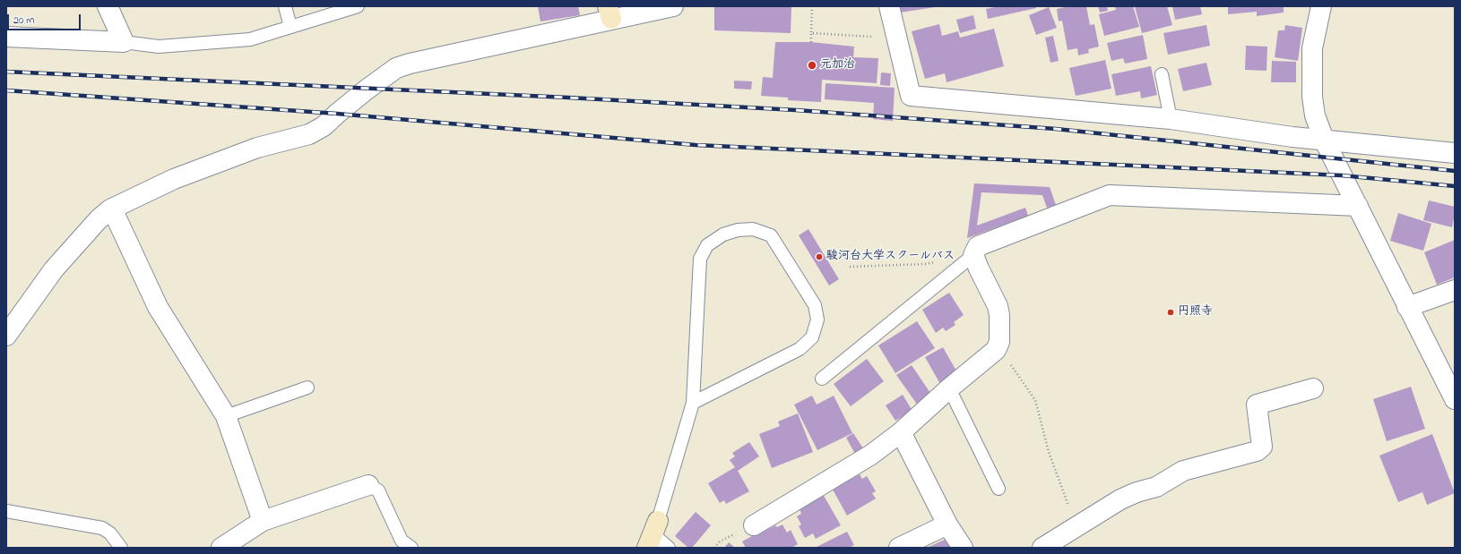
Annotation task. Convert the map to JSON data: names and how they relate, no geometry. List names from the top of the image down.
{
  "places": ["元加治", "駿河台大学スクールバス", "円照寺"],
  "scale_bar": "20 m"
}
